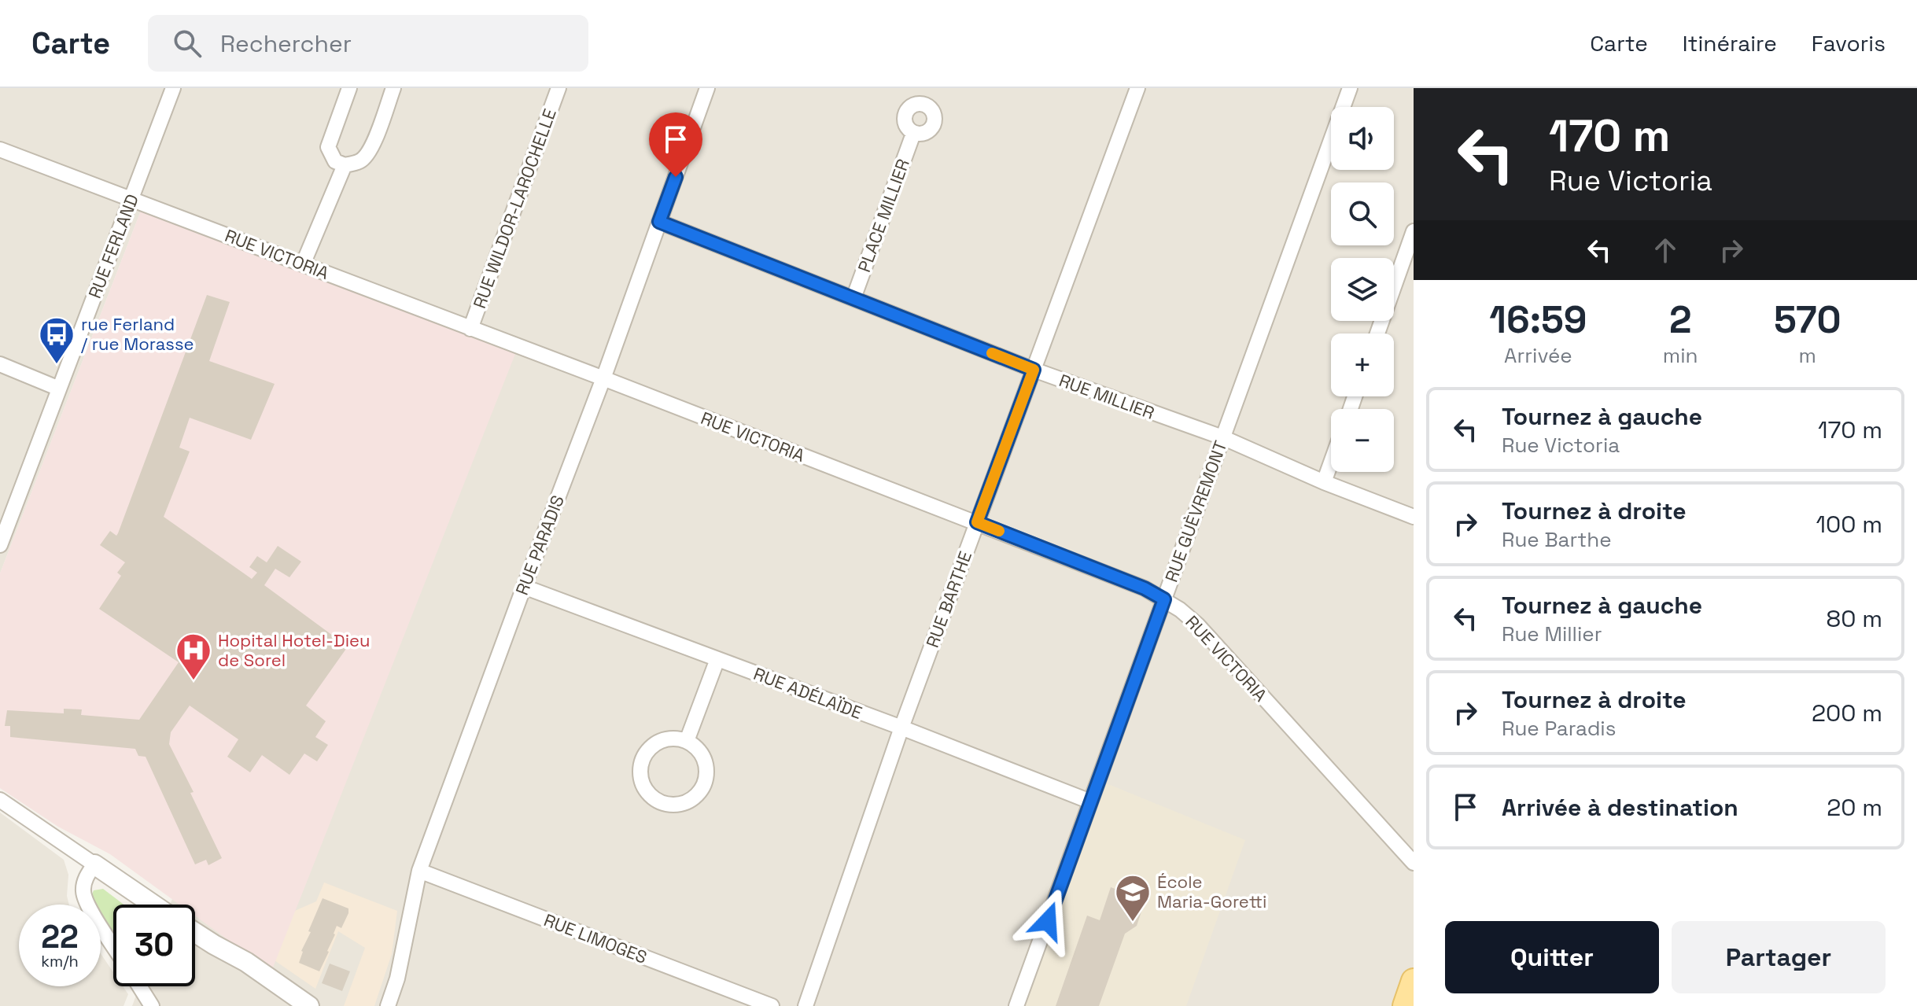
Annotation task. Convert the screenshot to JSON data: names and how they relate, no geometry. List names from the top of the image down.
{
  "streets": {
    "street": [
      "RUE WILDOR-LAROCHELLE",
      "PLACE MILLIER",
      "RUE FERLAND",
      "RUE VICTORIA",
      "RUE MILLIER",
      "RUE GUÈVREMONT",
      "RUE PARADIS",
      "RUE BARTHE",
      "RUE ADÉLAÏDE",
      "RUE LIMOGES"
    ]
  },
  "crossings": [
    ["RUE WILDOR-LAROCHELLE", "RUE VICTORIA"],
    ["PLACE MILLIER", "RUE MILLIER"],
    ["RUE FERLAND", "RUE VICTORIA"],
    ["RUE VICTORIA", "RUE GUÈVREMONT"],
    ["RUE VICTORIA", "RUE PARADIS"],
    ["RUE VICTORIA", "RUE BARTHE"],
    ["RUE MILLIER", "RUE GUÈVREMONT"],
    ["RUE MILLIER", "RUE PARADIS"],
    ["RUE MILLIER", "RUE BARTHE"],
    ["RUE GUÈVREMONT", "RUE ADÉLAÏDE"],
    ["RUE PARADIS", "RUE ADÉLAÏDE"],
    ["RUE PARADIS", "RUE LIMOGES"],
    ["RUE BARTHE", "RUE ADÉLAÏDE"]
  ],
  "places": {
    "bus stop": ["rue Ferland / rue Morasse"],
    "hospital": ["Hopital Hotel-Dieu de Sorel"],
    "school or university": ["École Maria-Goretti"]
  },
  "page": {
    "header": "Carte",
    "search": "Rechercher",
    "nav": ["Carte", "Itinéraire", "Favoris"],
    "turn": ["170 m", "Rue Victoria"],
    "map_buttons": ["+", "−"],
    "eta": [
      "16:59",
      "Arrivée",
      "2",
      "min",
      "570",
      "m"
    ],
    "list": [
      {
        "name": "Tournez à gauche",
        "note": "Rue Victoria",
        "value": "170 m"
      },
      {
        "name": "Tournez à droite",
        "note": "Rue Barthe",
        "value": "100 m"
      },
      {
        "name": "Tournez à gauche",
        "note": "Rue Millier",
        "value": "80 m"
      },
      {
        "name": "Tournez à droite",
        "note": "Rue Paradis",
        "value": "200 m"
      },
      {
        "name": "Arrivée à destination",
        "value": "20 m"
      }
    ],
    "speed": "22 km/h",
    "limit": "30",
    "buttons": ["Quitter", "Partager"]
  }
}
